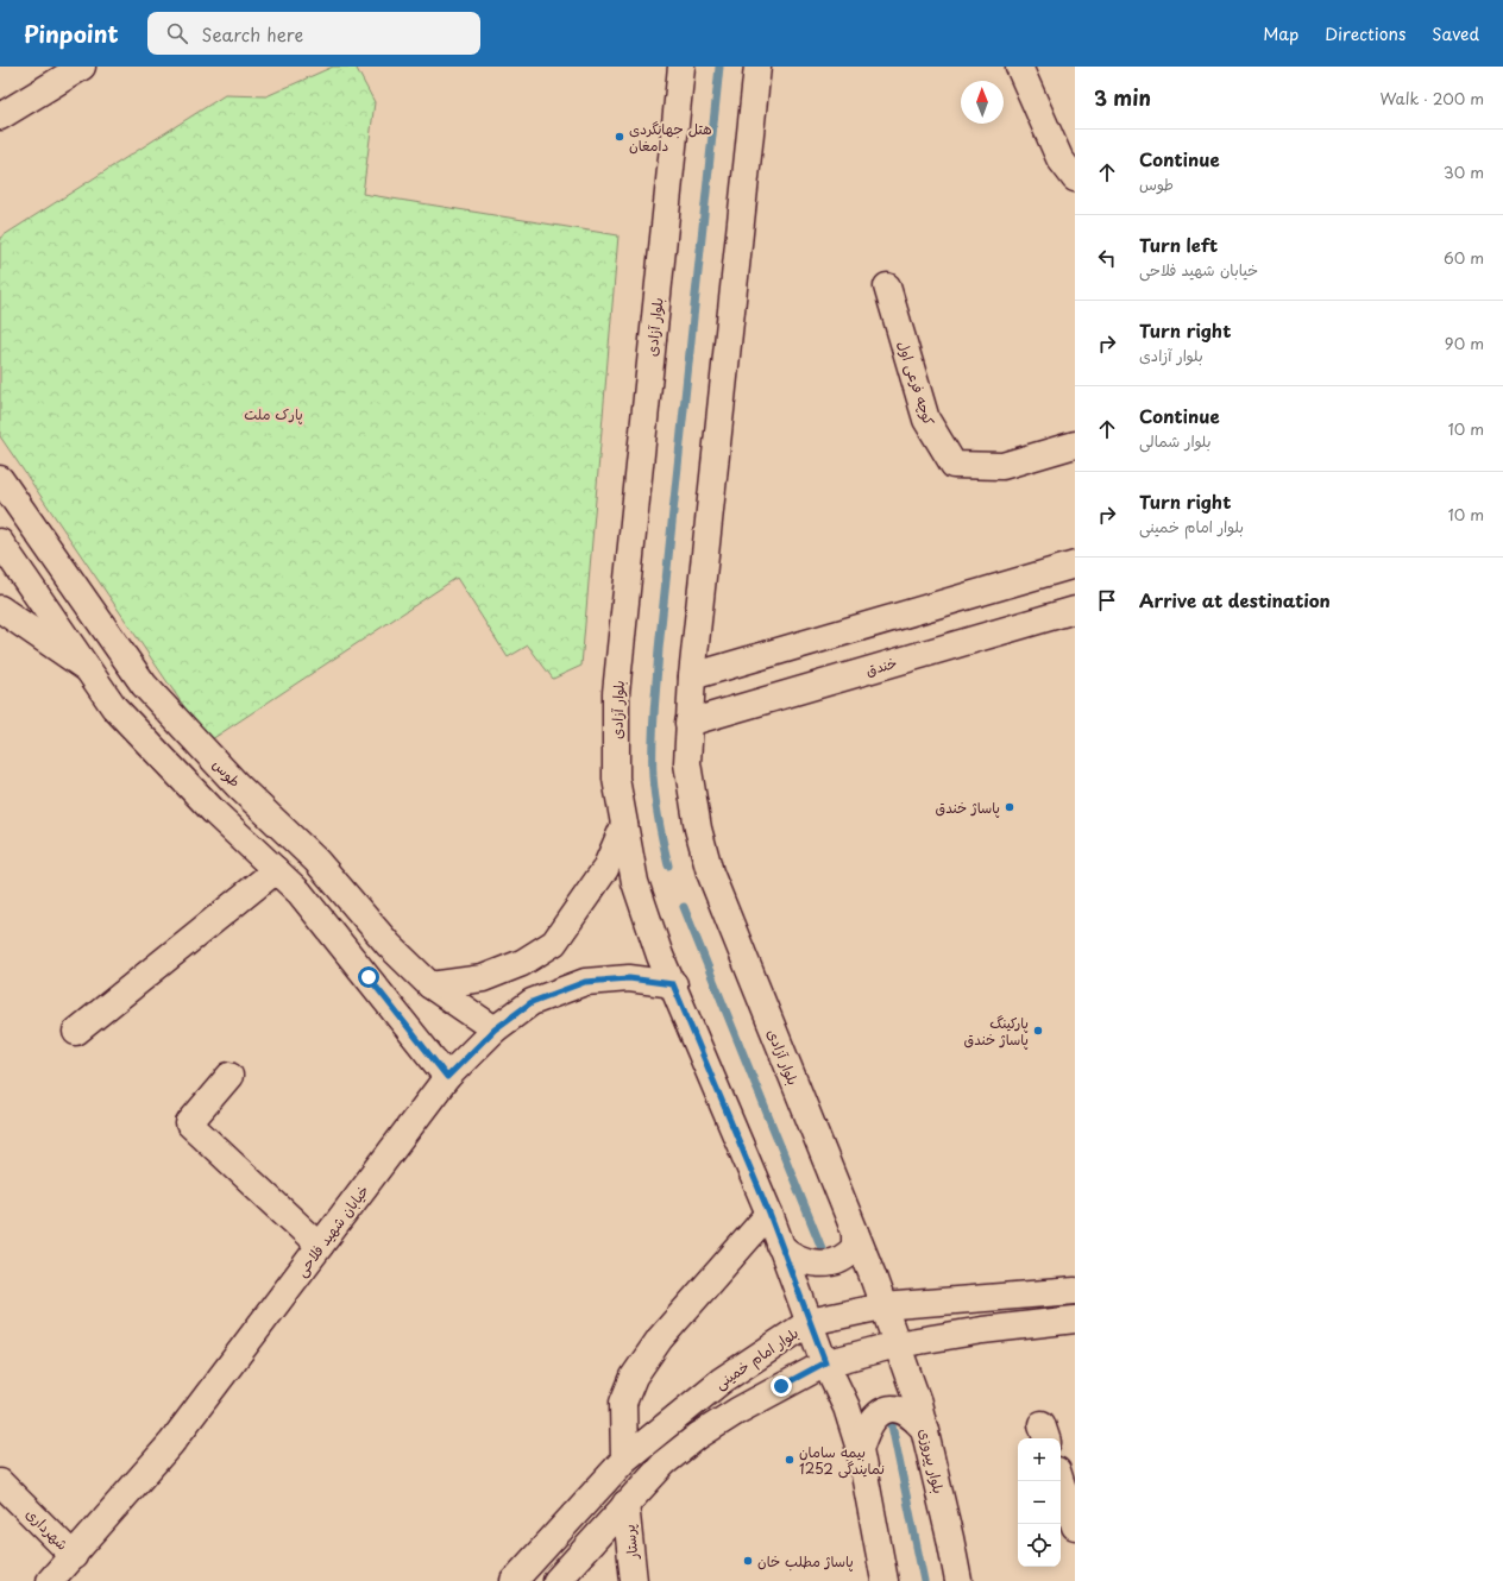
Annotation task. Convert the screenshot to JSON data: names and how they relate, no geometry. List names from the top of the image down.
{
  "streets": {
    "main road": [
      "بلوار آزادی",
      "کوچه فرعی اول",
      "خندق",
      "طوس",
      "خیابان شهید فلاحی",
      "بلوار امام خمینی",
      "بلوار پیروزی",
      "شهرداری",
      "پرستار"
    ]
  },
  "crossings": [
    ["بلوار آزادی", "خندق"],
    ["بلوار آزادی", "خیابان شهید فلاحی"],
    ["بلوار آزادی", "بلوار امام خمینی"],
    ["بلوار آزادی", "بلوار پیروزی"],
    ["طوس", "خیابان شهید فلاحی"],
    ["خیابان شهید فلاحی", "شهرداری"],
    ["بلوار امام خمینی", "بلوار پیروزی"]
  ],
  "parks": ["پارک ملت"],
  "places": [
    "هتل جهانگردى دامغان",
    "پاساژ خندق",
    "پارکینگ پاساژ خندق",
    "بیمه سامان نمایندگی 1252",
    "پاساژ مطلب خان"
  ],
  "north": "top",
  "page": {
    "header": "Pinpoint",
    "search": "Search here",
    "nav": ["Map", "Directions", "Saved"],
    "heading": ["3 min", "Walk · 200 m"],
    "list": [
      ["Continue", "طوس", "30 m"],
      ["Turn left", "خیابان شهید فلاحی", "60 m"],
      ["Turn right", "بلوار آزادی", "90 m"],
      ["Continue", "بلوار شمالی", "10 m"],
      ["Turn right", "بلوار امام خمینی", "10 m"],
      "Arrive at destination"
    ],
    "map_buttons": ["+", "−"]
  }
}
